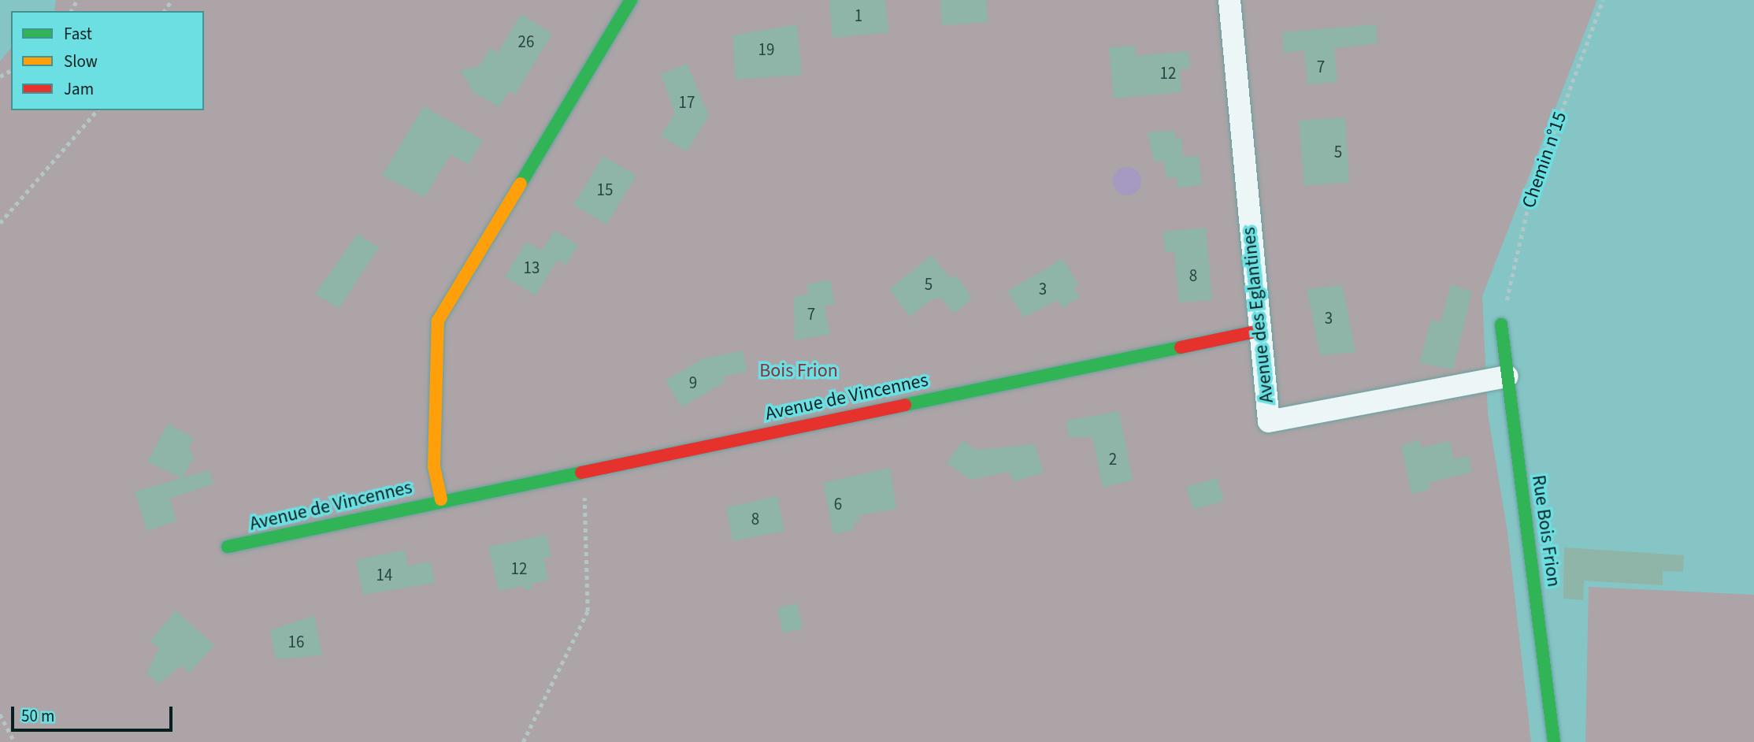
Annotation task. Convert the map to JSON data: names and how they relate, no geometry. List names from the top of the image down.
{
  "streets": {
    "street": ["Avenue des Eglantines", "Avenue de Vincennes", "Rue Bois Frion"],
    "path": ["Chemin n°15"]
  },
  "crossings": [
    ["Chemin n°15", "Rue Bois Frion"],
    ["Avenue des Eglantines", "Avenue de Vincennes"],
    ["Avenue des Eglantines", "Rue Bois Frion"]
  ],
  "parks": ["Bois Frion"],
  "house_numbers": [
    "1",
    "26",
    "19",
    "7",
    "12",
    "17",
    "5",
    "15",
    "13",
    "8",
    "5",
    "3",
    "7",
    "3",
    "9",
    "2",
    "6",
    "8",
    "12",
    "14",
    "16"
  ],
  "legend": ["Fast", "Slow", "Jam"],
  "scale_bar": "50 m"
}
